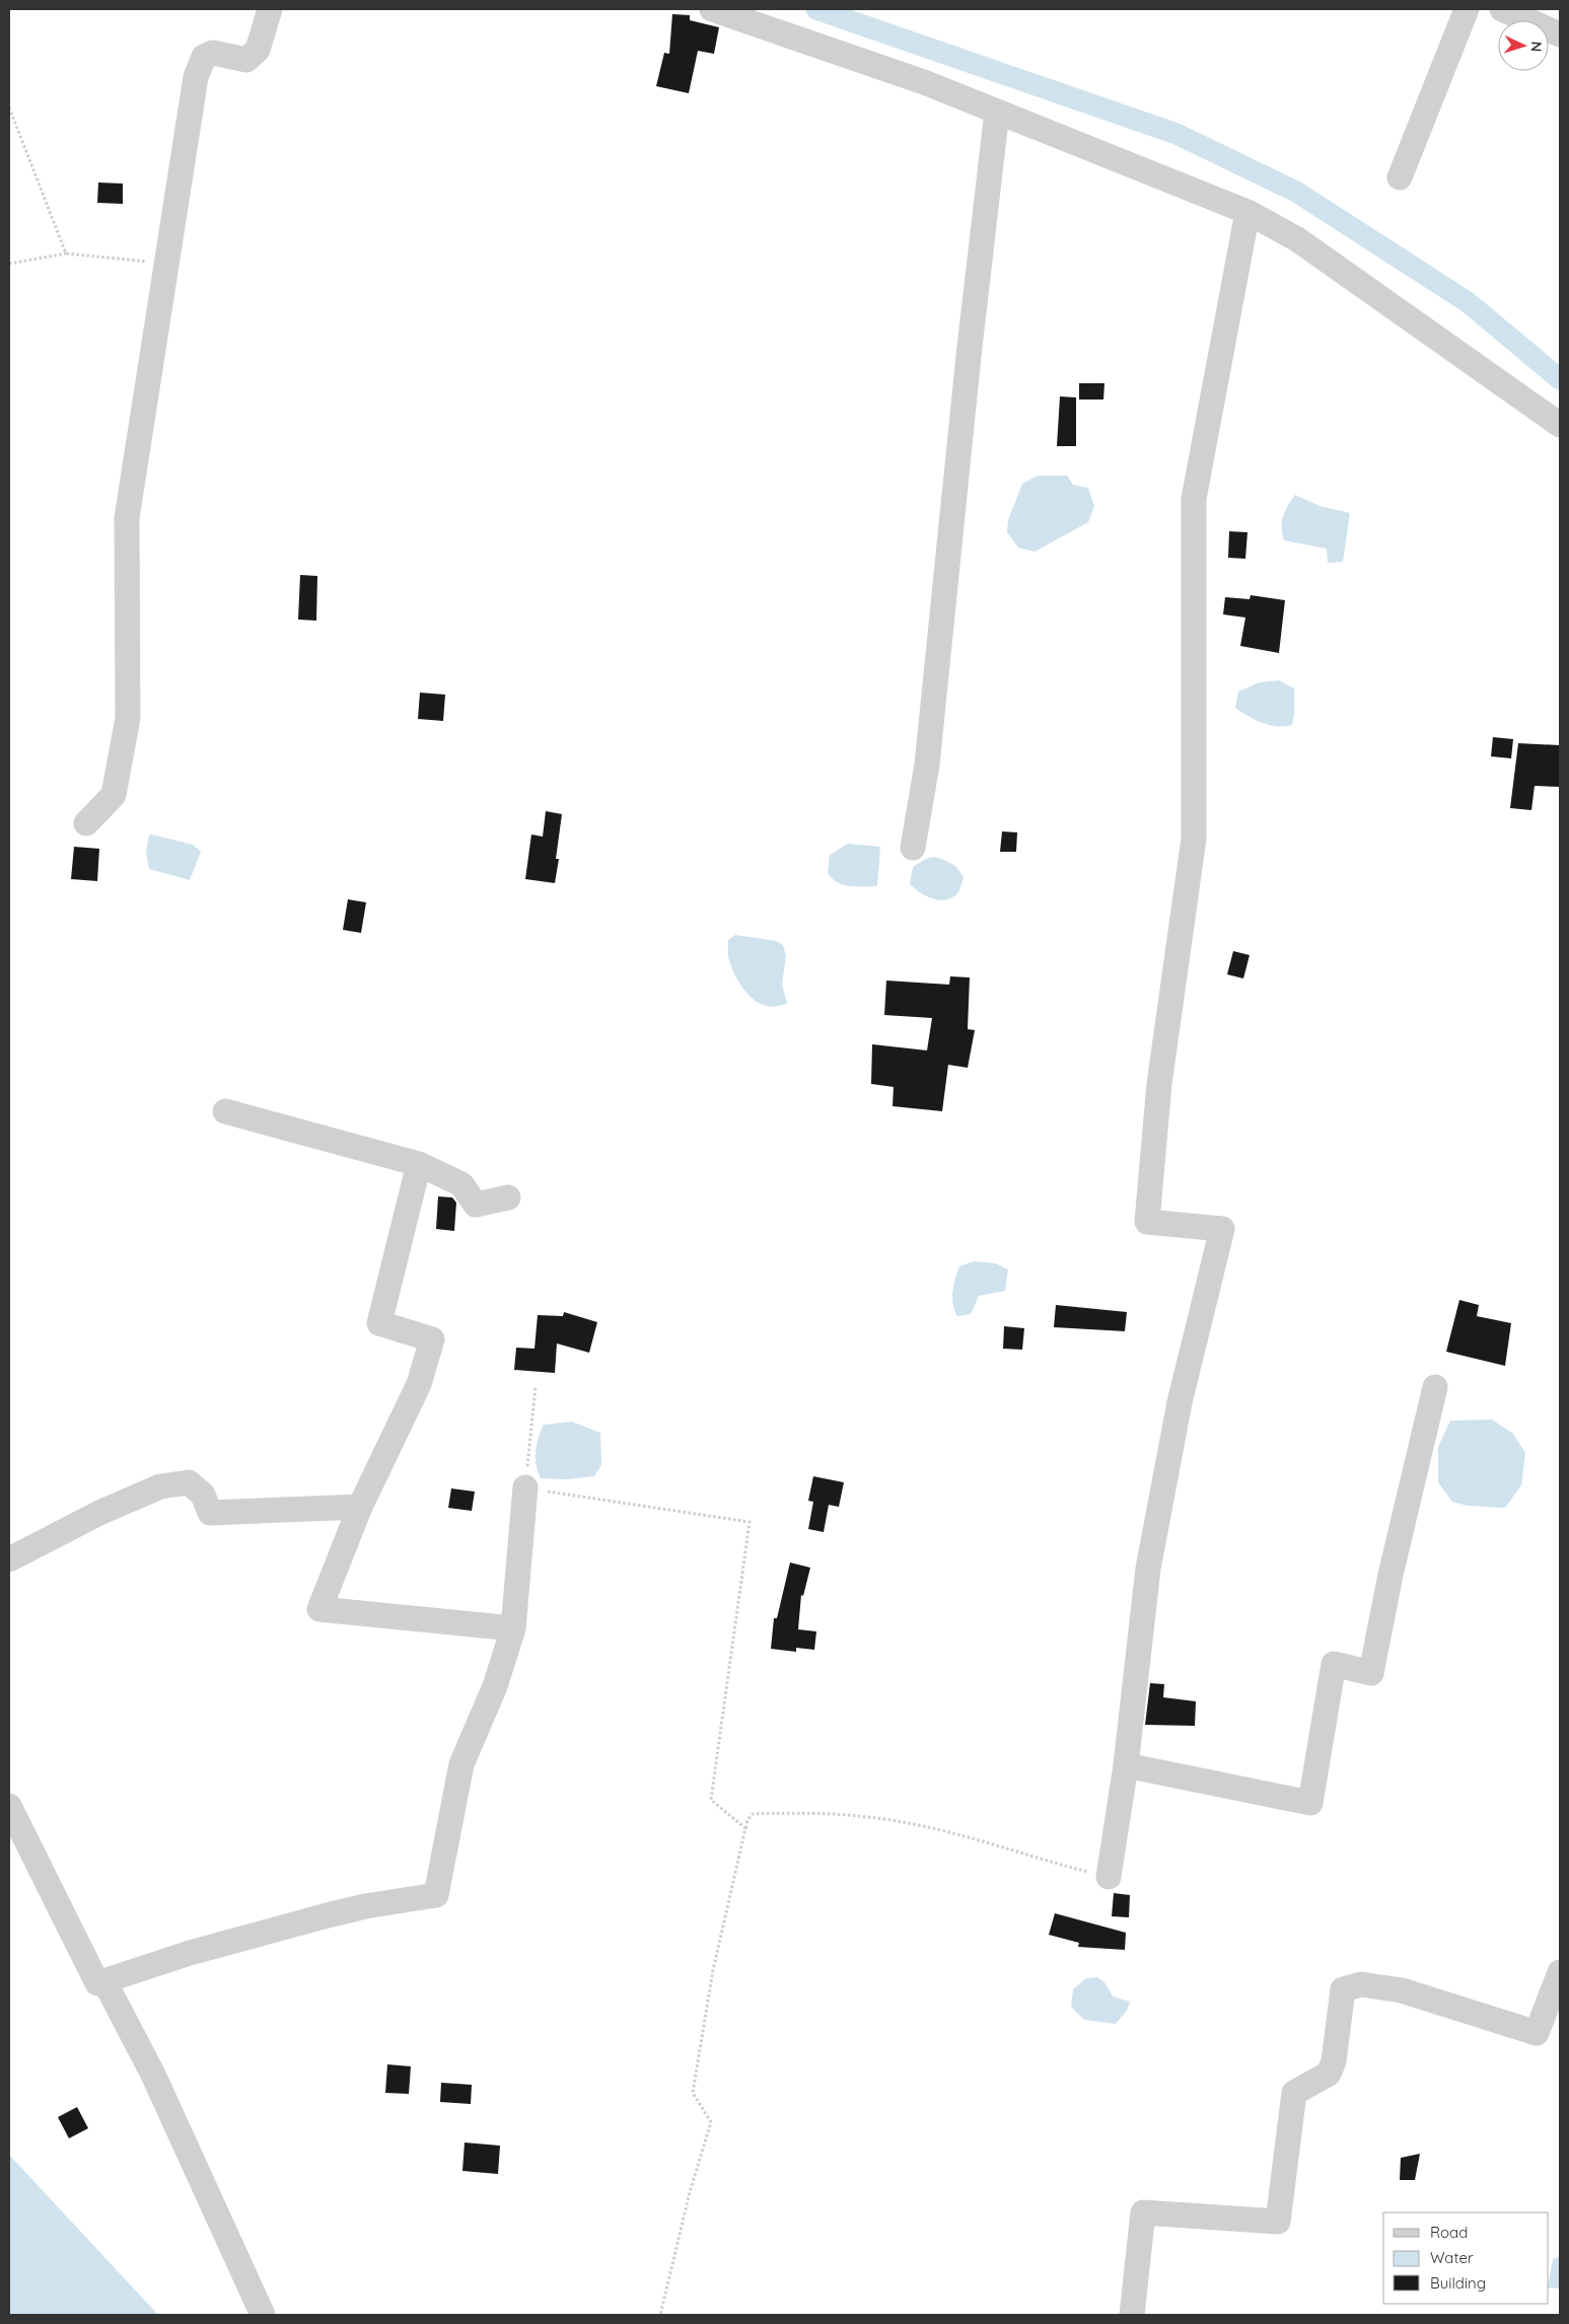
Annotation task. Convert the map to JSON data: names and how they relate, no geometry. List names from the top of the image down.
{
  "legend": ["Road", "Water", "Building"],
  "north": "right"
}
